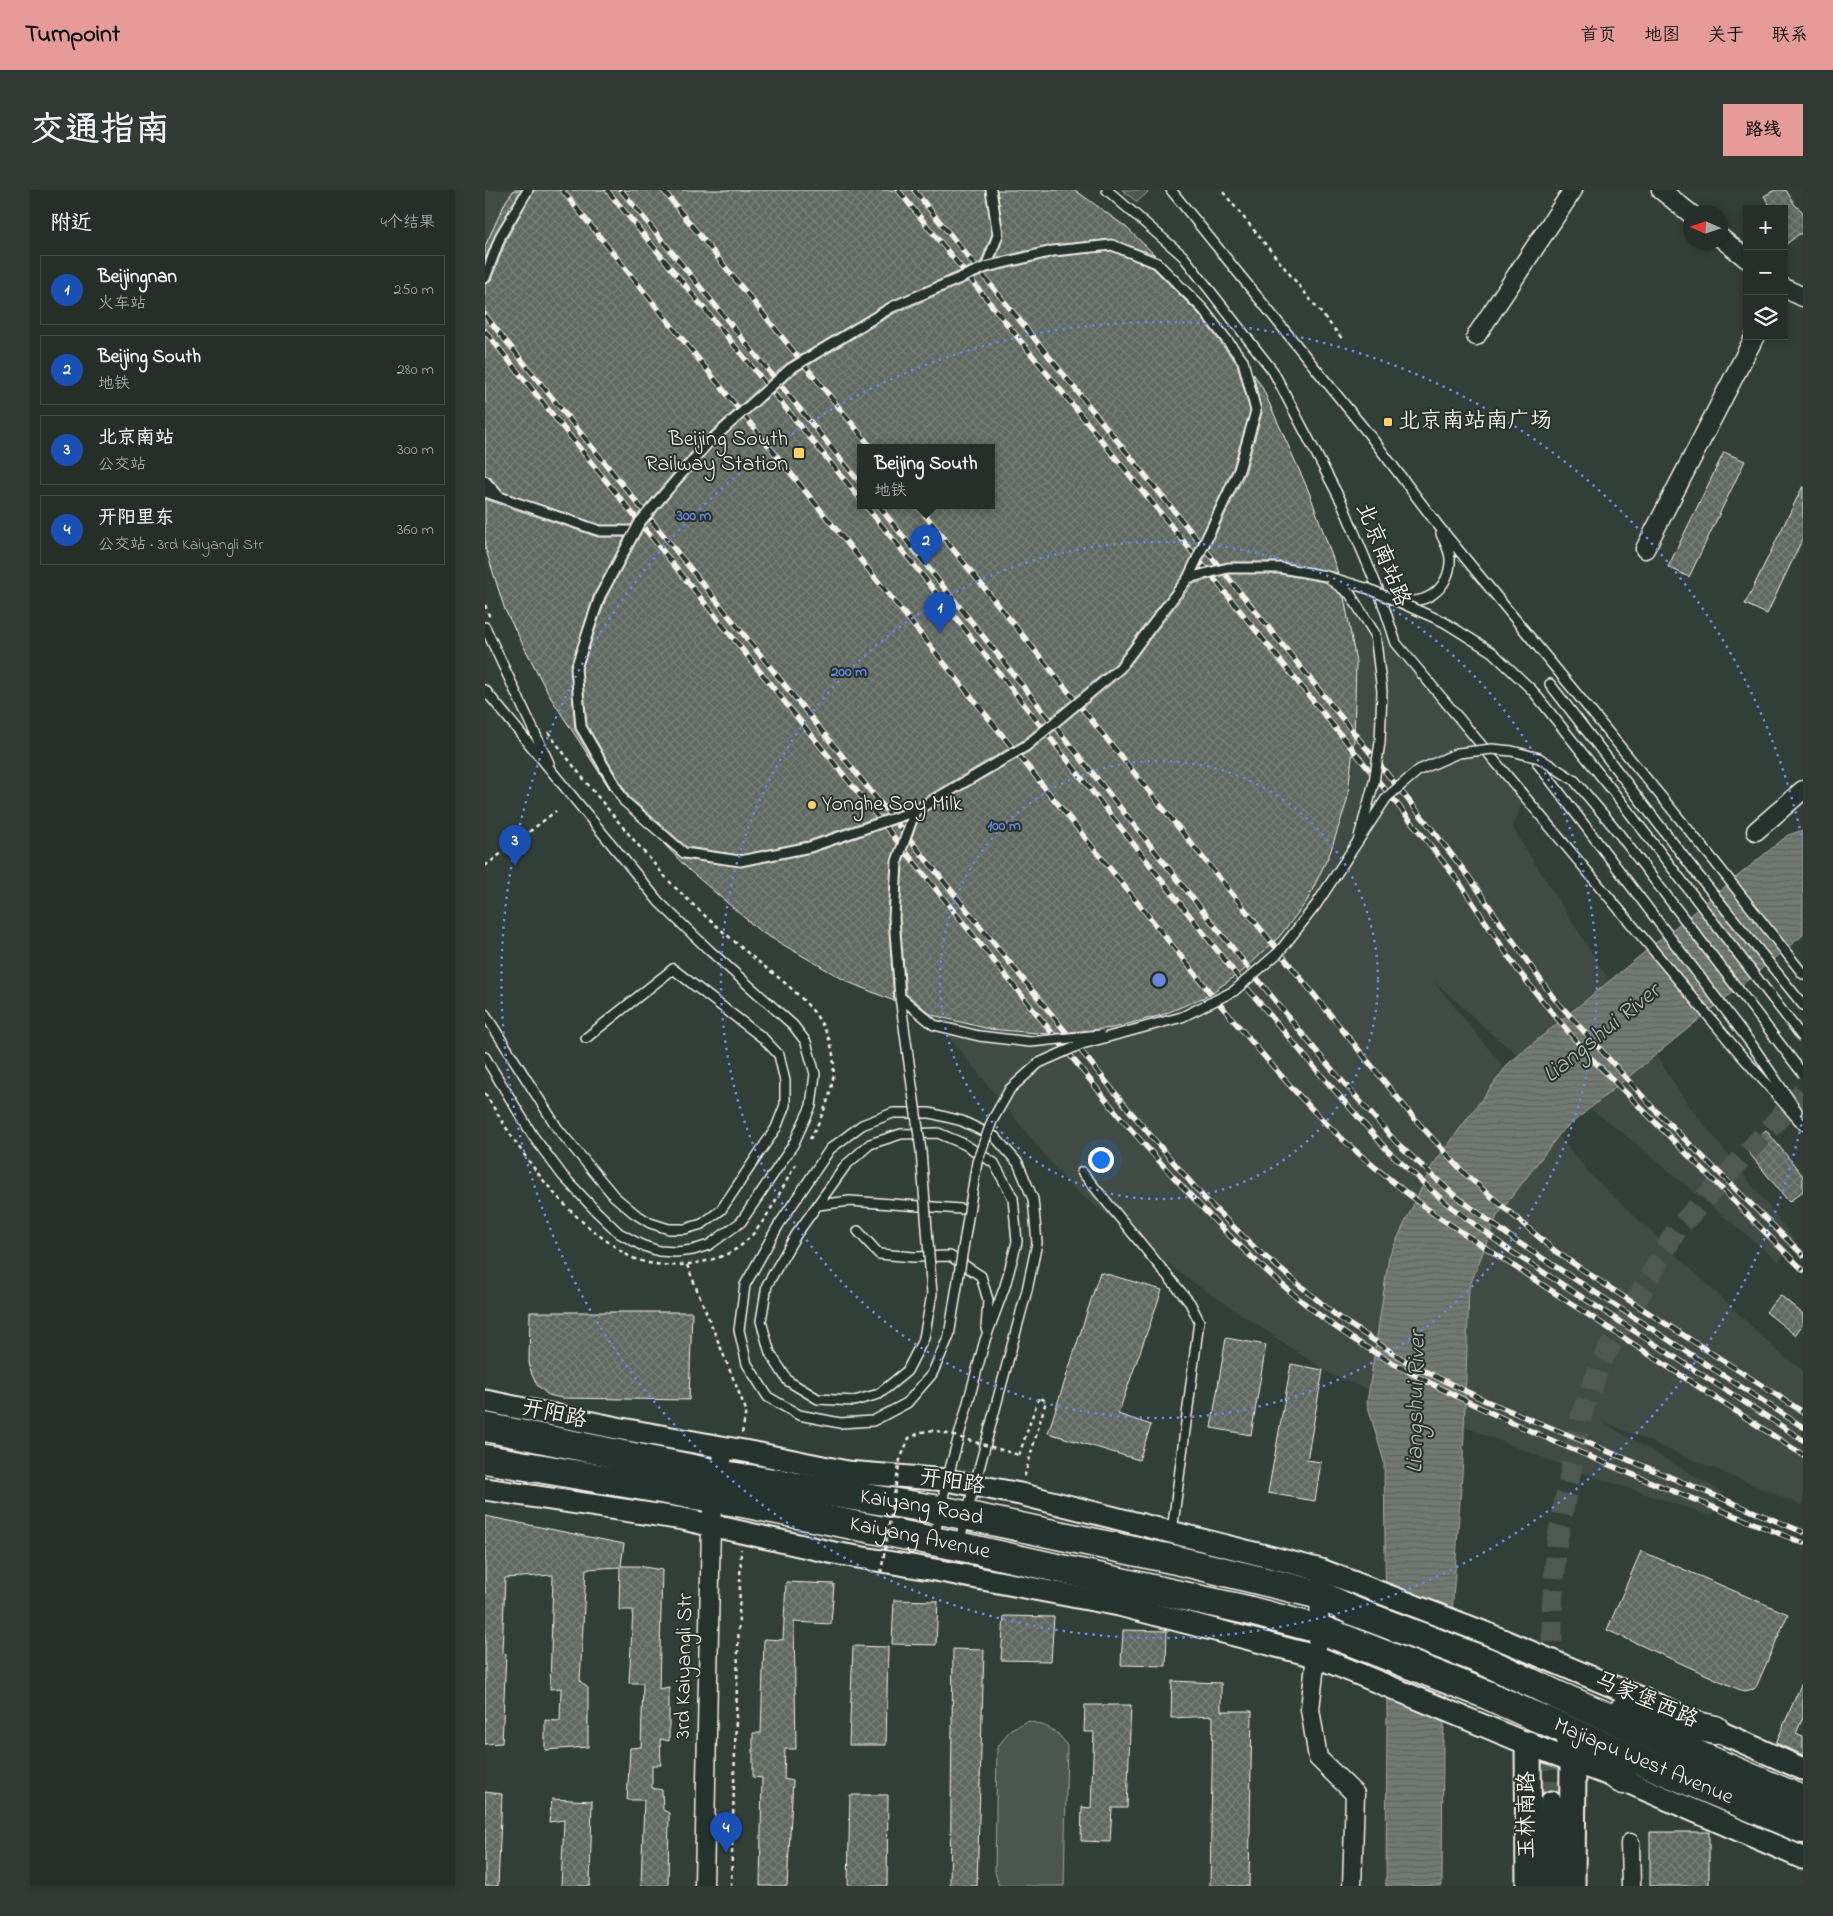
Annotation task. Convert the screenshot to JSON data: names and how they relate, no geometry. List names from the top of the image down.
{
  "streets": {
    "main road": [
      "Kaiyang Road",
      "Kaiyang Avenue",
      "Majiapu West Avenue",
      "玉林南路"
    ],
    "street": ["开阳路", "3rd Kaiyangli Str", "马家堡西路"],
    "lane": ["北京南站路"]
  },
  "crossings": [
    ["开阳路", "Kaiyang Road"],
    ["开阳路", "3rd Kaiyangli Str"],
    ["开阳路", "马家堡西路"],
    ["Kaiyang Road", "Kaiyang Avenue"],
    ["Kaiyang Road", "3rd Kaiyangli Str"],
    ["Kaiyang Road", "Majiapu West Avenue"],
    ["Kaiyang Avenue", "3rd Kaiyangli Str"],
    ["Kaiyang Avenue", "Majiapu West Avenue"]
  ],
  "water": ["Liangshui River"],
  "places": {
    "transit": ["北京南站南广场", "Beijing South Railway Station"],
    "other": ["Yonghe Soy Milk"]
  },
  "north": "left",
  "page": {
    "header": "Turnpoint",
    "nav": [
      "首页",
      "地图",
      "关于",
      "联系"
    ],
    "title": "交通指南",
    "buttons": "路线",
    "heading": ["附近", "4个结果"],
    "map_buttons": ["+", "−"],
    "list": [
      {
        "mark": "1",
        "name": "Beijingnan",
        "note": "火车站",
        "value": "250 m"
      },
      {
        "mark": "2",
        "name": "Beijing South",
        "note": "地铁",
        "value": "280 m"
      },
      {
        "mark": "3",
        "name": "北京南站",
        "note": "公交站",
        "value": "300 m"
      },
      {
        "mark": "4",
        "name": "开阳里东",
        "note": "公交站 · 3rd Kaiyangli Str",
        "value": "360 m"
      }
    ],
    "popup": ["Beijing South", "地铁"],
    "pins": [
      "2",
      "1",
      "3",
      "4"
    ]
  },
  "rings": ["300 m", "200 m", "100 m"]
}
